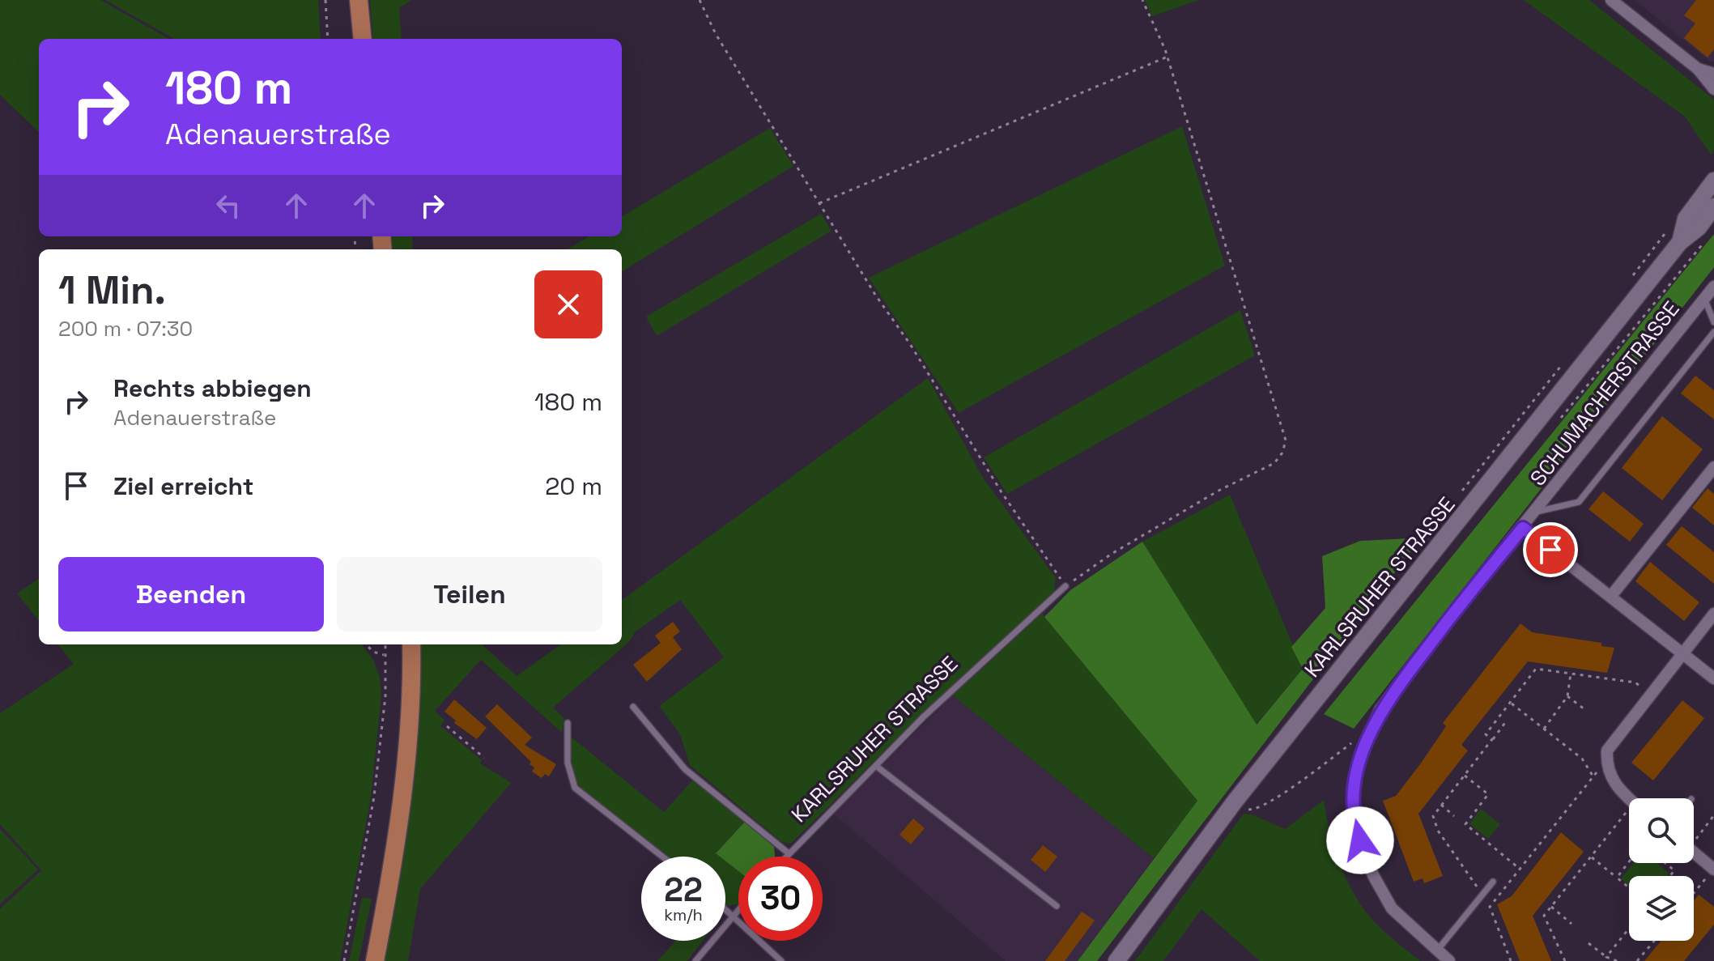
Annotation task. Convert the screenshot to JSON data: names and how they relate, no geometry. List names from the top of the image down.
{
  "streets": {
    "main road": ["KARLSRUHER STRASSE"],
    "street": ["SCHUMACHERSTRASSE"]
  },
  "page": {
    "turn": ["180 m", "Adenauerstraße"],
    "heading": ["1 Min.", "200 m · 07:30"],
    "list": [
      {
        "name": "Rechts abbiegen",
        "note": "Adenauerstraße",
        "value": "180 m"
      },
      {
        "name": "Ziel erreicht",
        "value": "20 m"
      }
    ],
    "buttons": ["Beenden", "Teilen"],
    "speed": "22 km/h",
    "limit": "30"
  }
}
